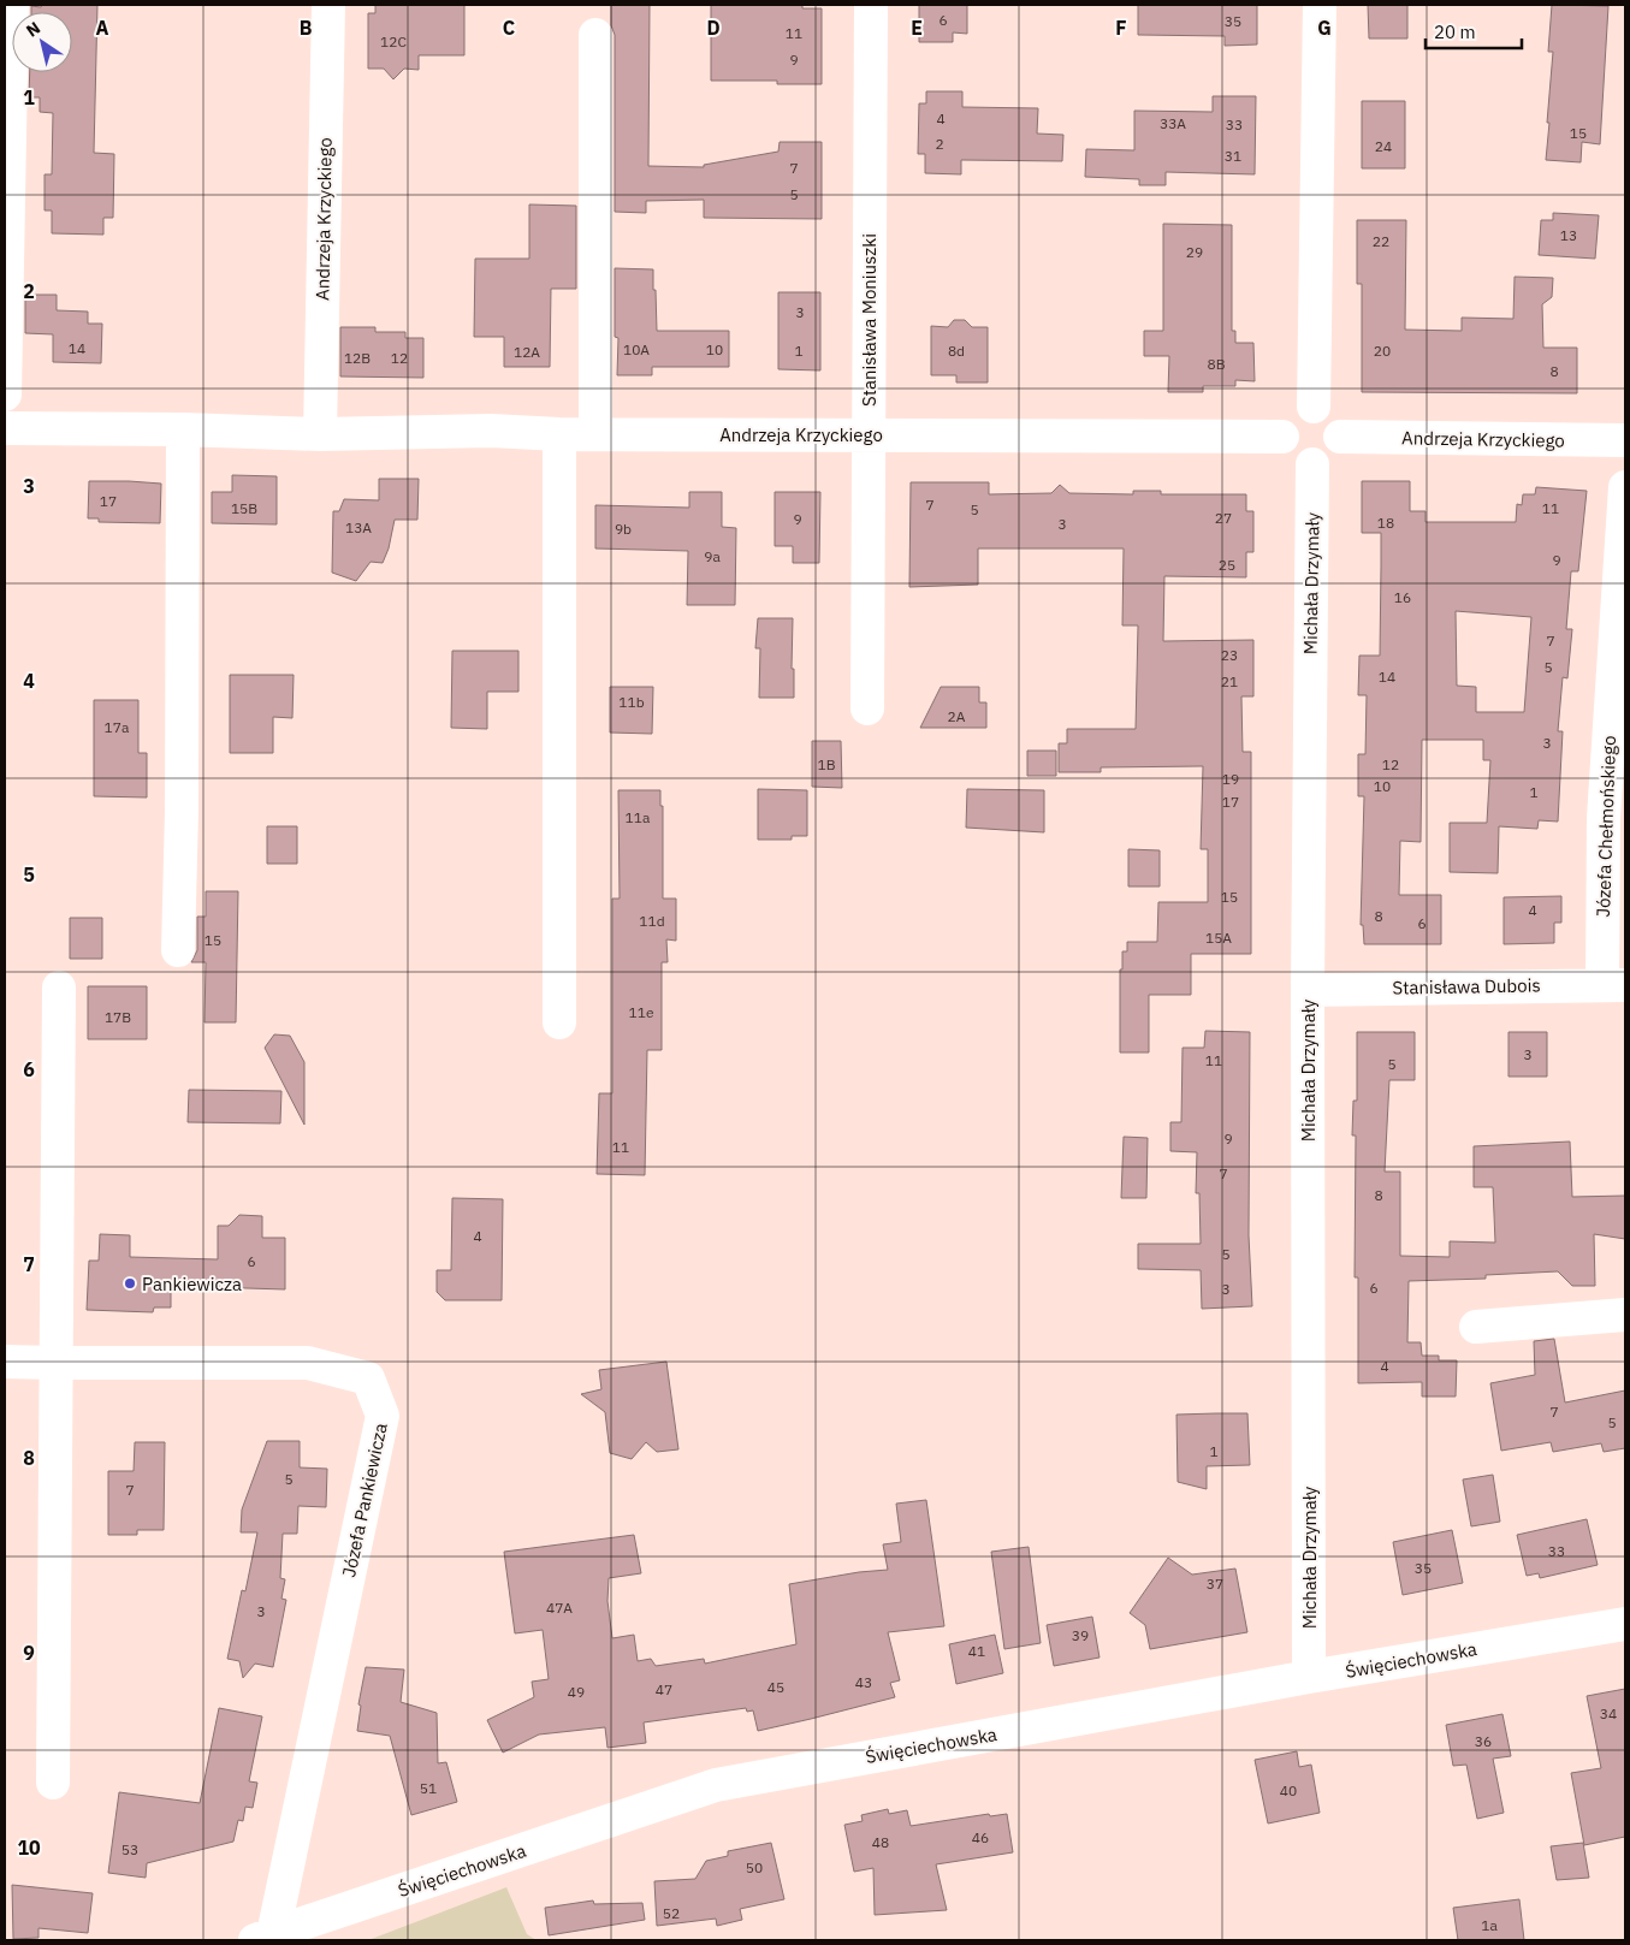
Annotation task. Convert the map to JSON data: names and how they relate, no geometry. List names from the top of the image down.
{
  "streets": {
    "street": [
      "Andrzeja Krzyckiego",
      "Stanisława Moniuszki",
      "Michała Drzymały",
      "Józefa Chełmońskiego",
      "Stanisława Dubois",
      "Józefa Pankiewicza",
      "Święciechowska"
    ]
  },
  "crossings": [
    ["Andrzeja Krzyckiego", "Stanisława Moniuszki"],
    ["Andrzeja Krzyckiego", "Michała Drzymały"],
    ["Michała Drzymały", "Stanisława Dubois"],
    ["Michała Drzymały", "Święciechowska"],
    ["Józefa Chełmońskiego", "Stanisława Dubois"],
    ["Józefa Pankiewicza", "Święciechowska"]
  ],
  "places": ["Pankiewicza"],
  "house_numbers": [
    "6",
    "35",
    "11",
    "12C",
    "9",
    "4",
    "33A",
    "33",
    "15",
    "2",
    "24",
    "31",
    "7",
    "5",
    "13",
    "22",
    "29",
    "3",
    "14",
    "10A",
    "10",
    "1",
    "8d",
    "20",
    "12A",
    "12B",
    "12",
    "8B",
    "8",
    "17",
    "7",
    "15B",
    "11",
    "5",
    "27",
    "9",
    "18",
    "3",
    "13A",
    "9b",
    "9a",
    "9",
    "25",
    "16",
    "7",
    "23",
    "5",
    "14",
    "21",
    "11b",
    "2A",
    "17a",
    "3",
    "1B",
    "12",
    "19",
    "10",
    "1",
    "17",
    "11a",
    "15",
    "4",
    "8",
    "11d",
    "6",
    "15A",
    "15",
    "11e",
    "17B",
    "3",
    "11",
    "5",
    "9",
    "11",
    "7",
    "8",
    "4",
    "5",
    "6",
    "6",
    "3",
    "4",
    "7",
    "5",
    "1",
    "5",
    "7",
    "33",
    "35",
    "37",
    "47A",
    "3",
    "39",
    "41",
    "43",
    "45",
    "47",
    "49",
    "34",
    "36",
    "51",
    "40",
    "46",
    "48",
    "53",
    "50",
    "52",
    "1a"
  ],
  "scale_bar": "20 m",
  "north": "top left",
  "grid": {
    "columns": [
      "A",
      "B",
      "C",
      "D",
      "E",
      "F",
      "G"
    ],
    "rows": [
      "1",
      "2",
      "3",
      "4",
      "5",
      "6",
      "7",
      "8",
      "9",
      "10"
    ]
  }
}
